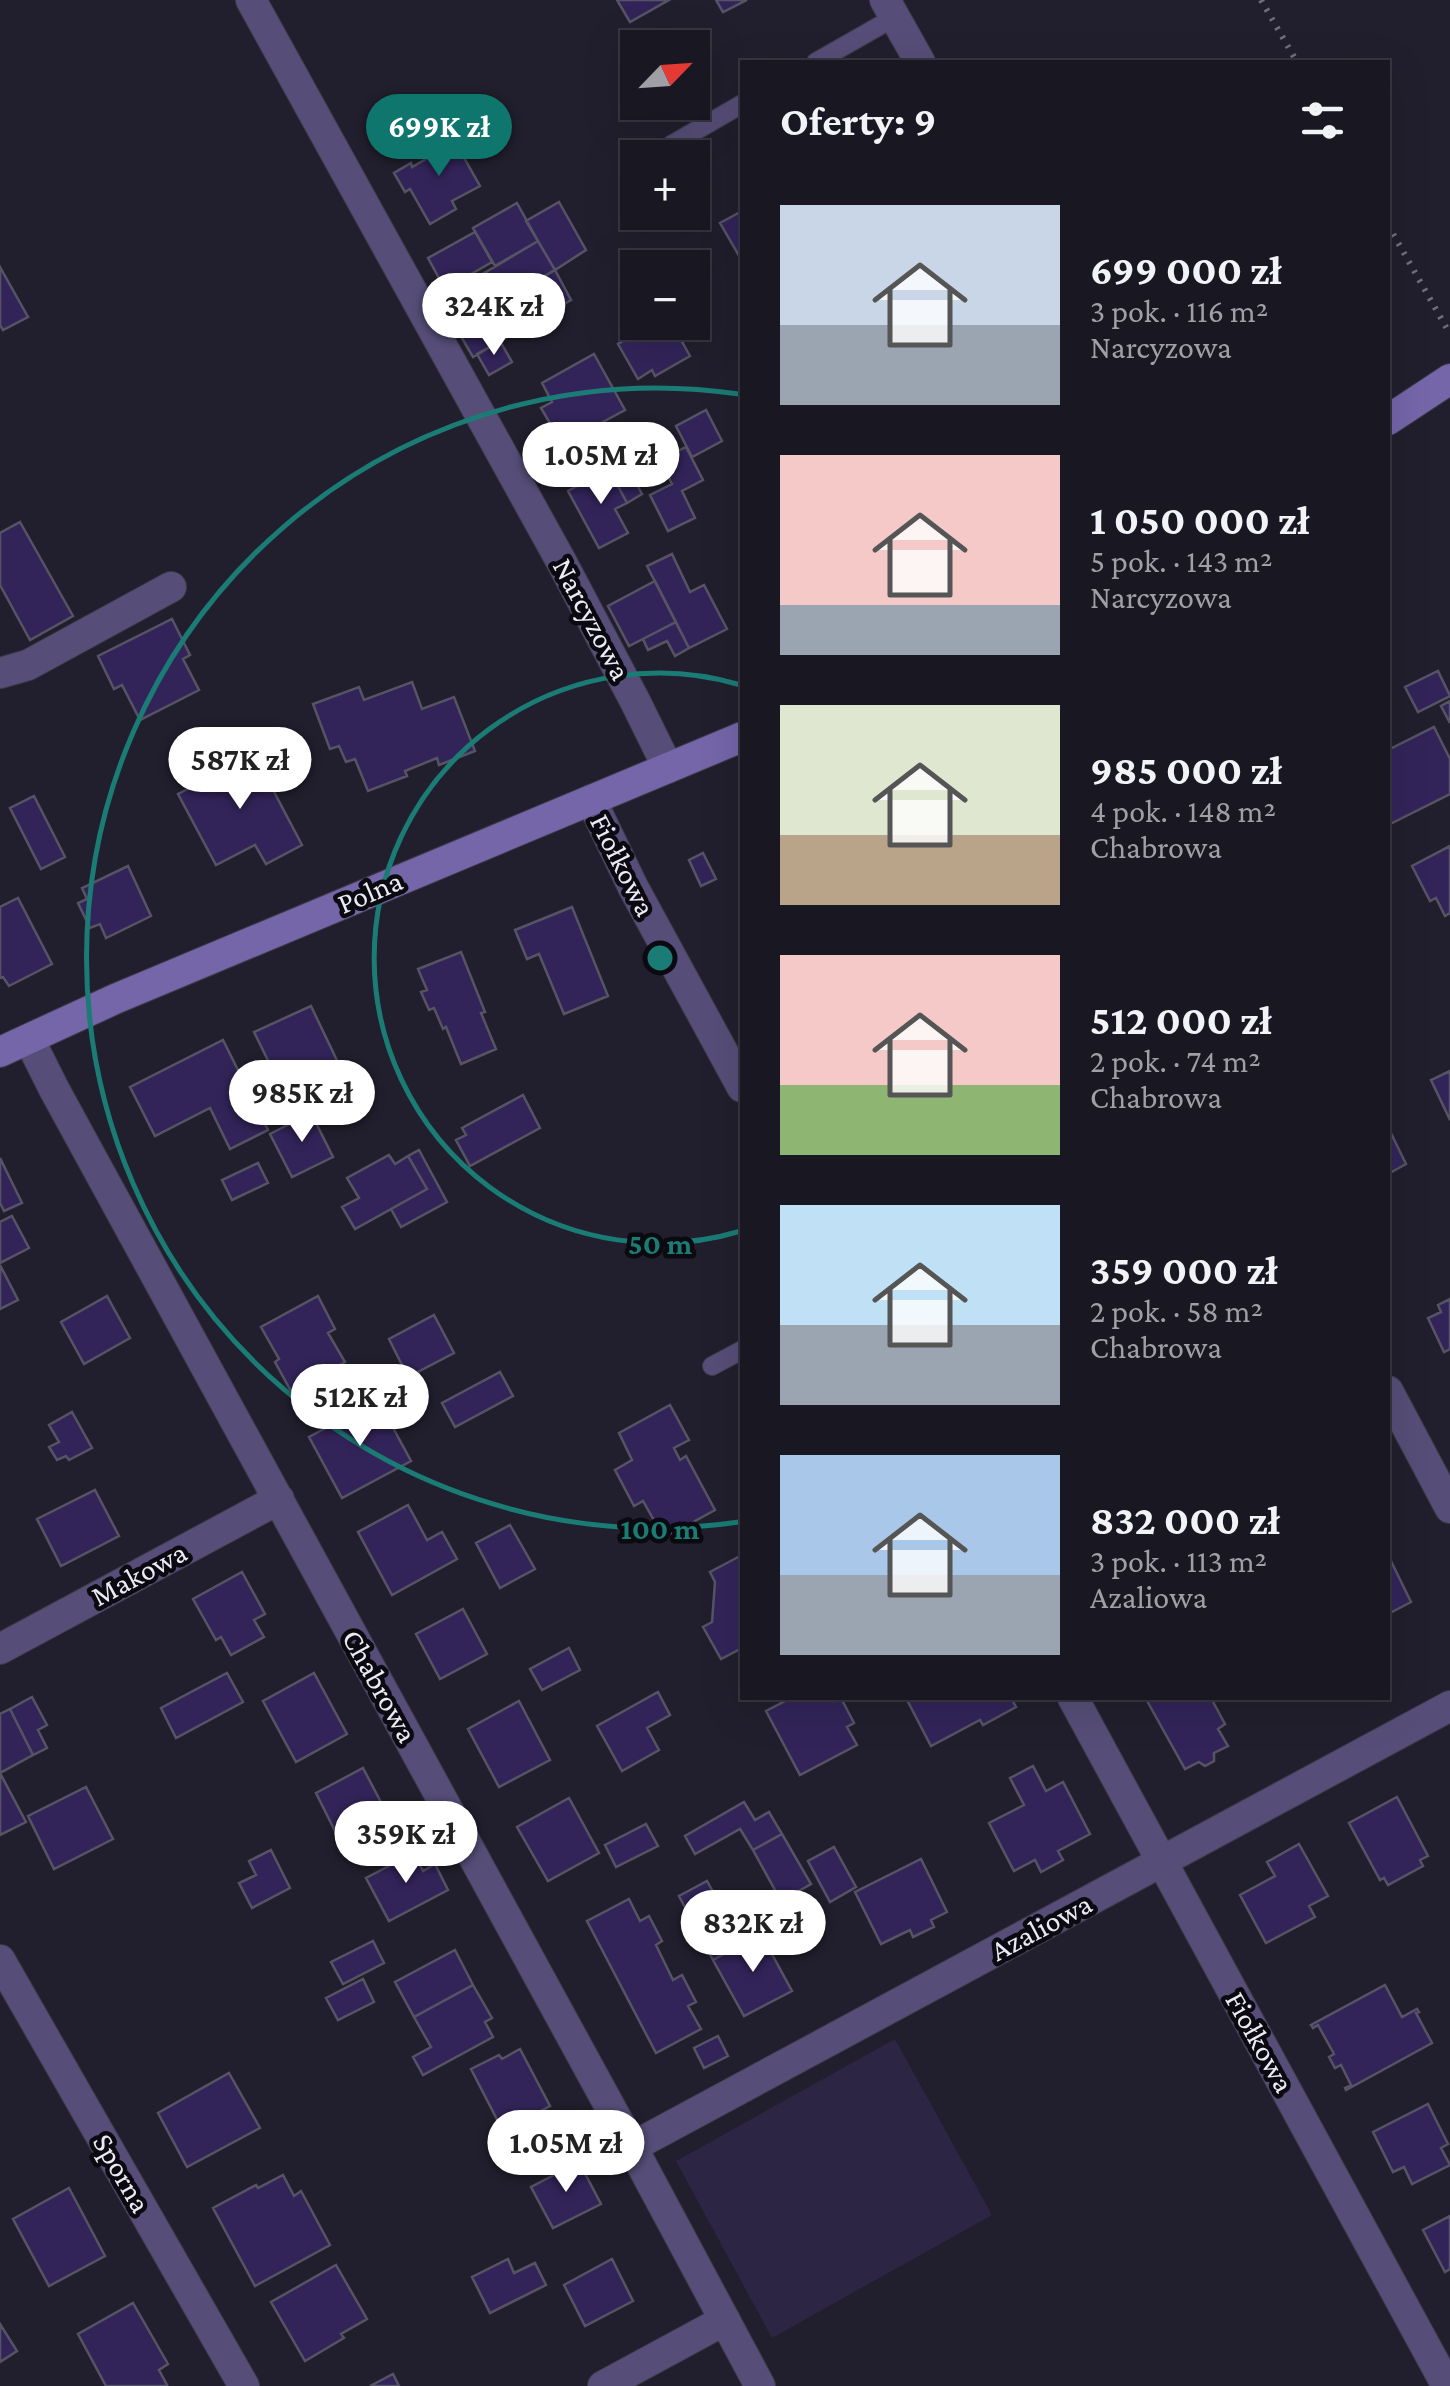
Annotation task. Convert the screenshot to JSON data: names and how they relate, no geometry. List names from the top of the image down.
{
  "streets": {
    "street": [
      "Narcyzowa",
      "Fiołkowa",
      "Polna",
      "Makowa",
      "Chabrowa",
      "Azaliowa",
      "Sporna"
    ]
  },
  "crossings": [
    ["Narcyzowa", "Polna"],
    ["Fiołkowa", "Polna"],
    ["Fiołkowa", "Azaliowa"],
    ["Polna", "Chabrowa"],
    ["Makowa", "Chabrowa"],
    ["Chabrowa", "Azaliowa"]
  ],
  "north": "top right",
  "page": {
    "map_buttons": ["+", "−"],
    "heading": "Oferty: 9",
    "price": [
      "699K zł",
      "324K zł",
      "1.05M zł",
      "587K zł",
      "985K zł",
      "512K zł",
      "359K zł",
      "832K zł",
      "1.05M zł"
    ],
    "list": [
      {
        "name": "699 000 zł",
        "note": "3 pok. · 116 m² · Narcyzowa"
      },
      {
        "name": "1 050 000 zł",
        "note": "5 pok. · 143 m² · Narcyzowa"
      },
      {
        "name": "985 000 zł",
        "note": "4 pok. · 148 m² · Chabrowa"
      },
      {
        "name": "512 000 zł",
        "note": "2 pok. · 74 m² · Chabrowa"
      },
      {
        "name": "359 000 zł",
        "note": "2 pok. · 58 m² · Chabrowa"
      },
      {
        "name": "832 000 zł",
        "note": "3 pok. · 113 m² · Azaliowa"
      }
    ]
  },
  "rings": ["50 m", "100 m"]
}
